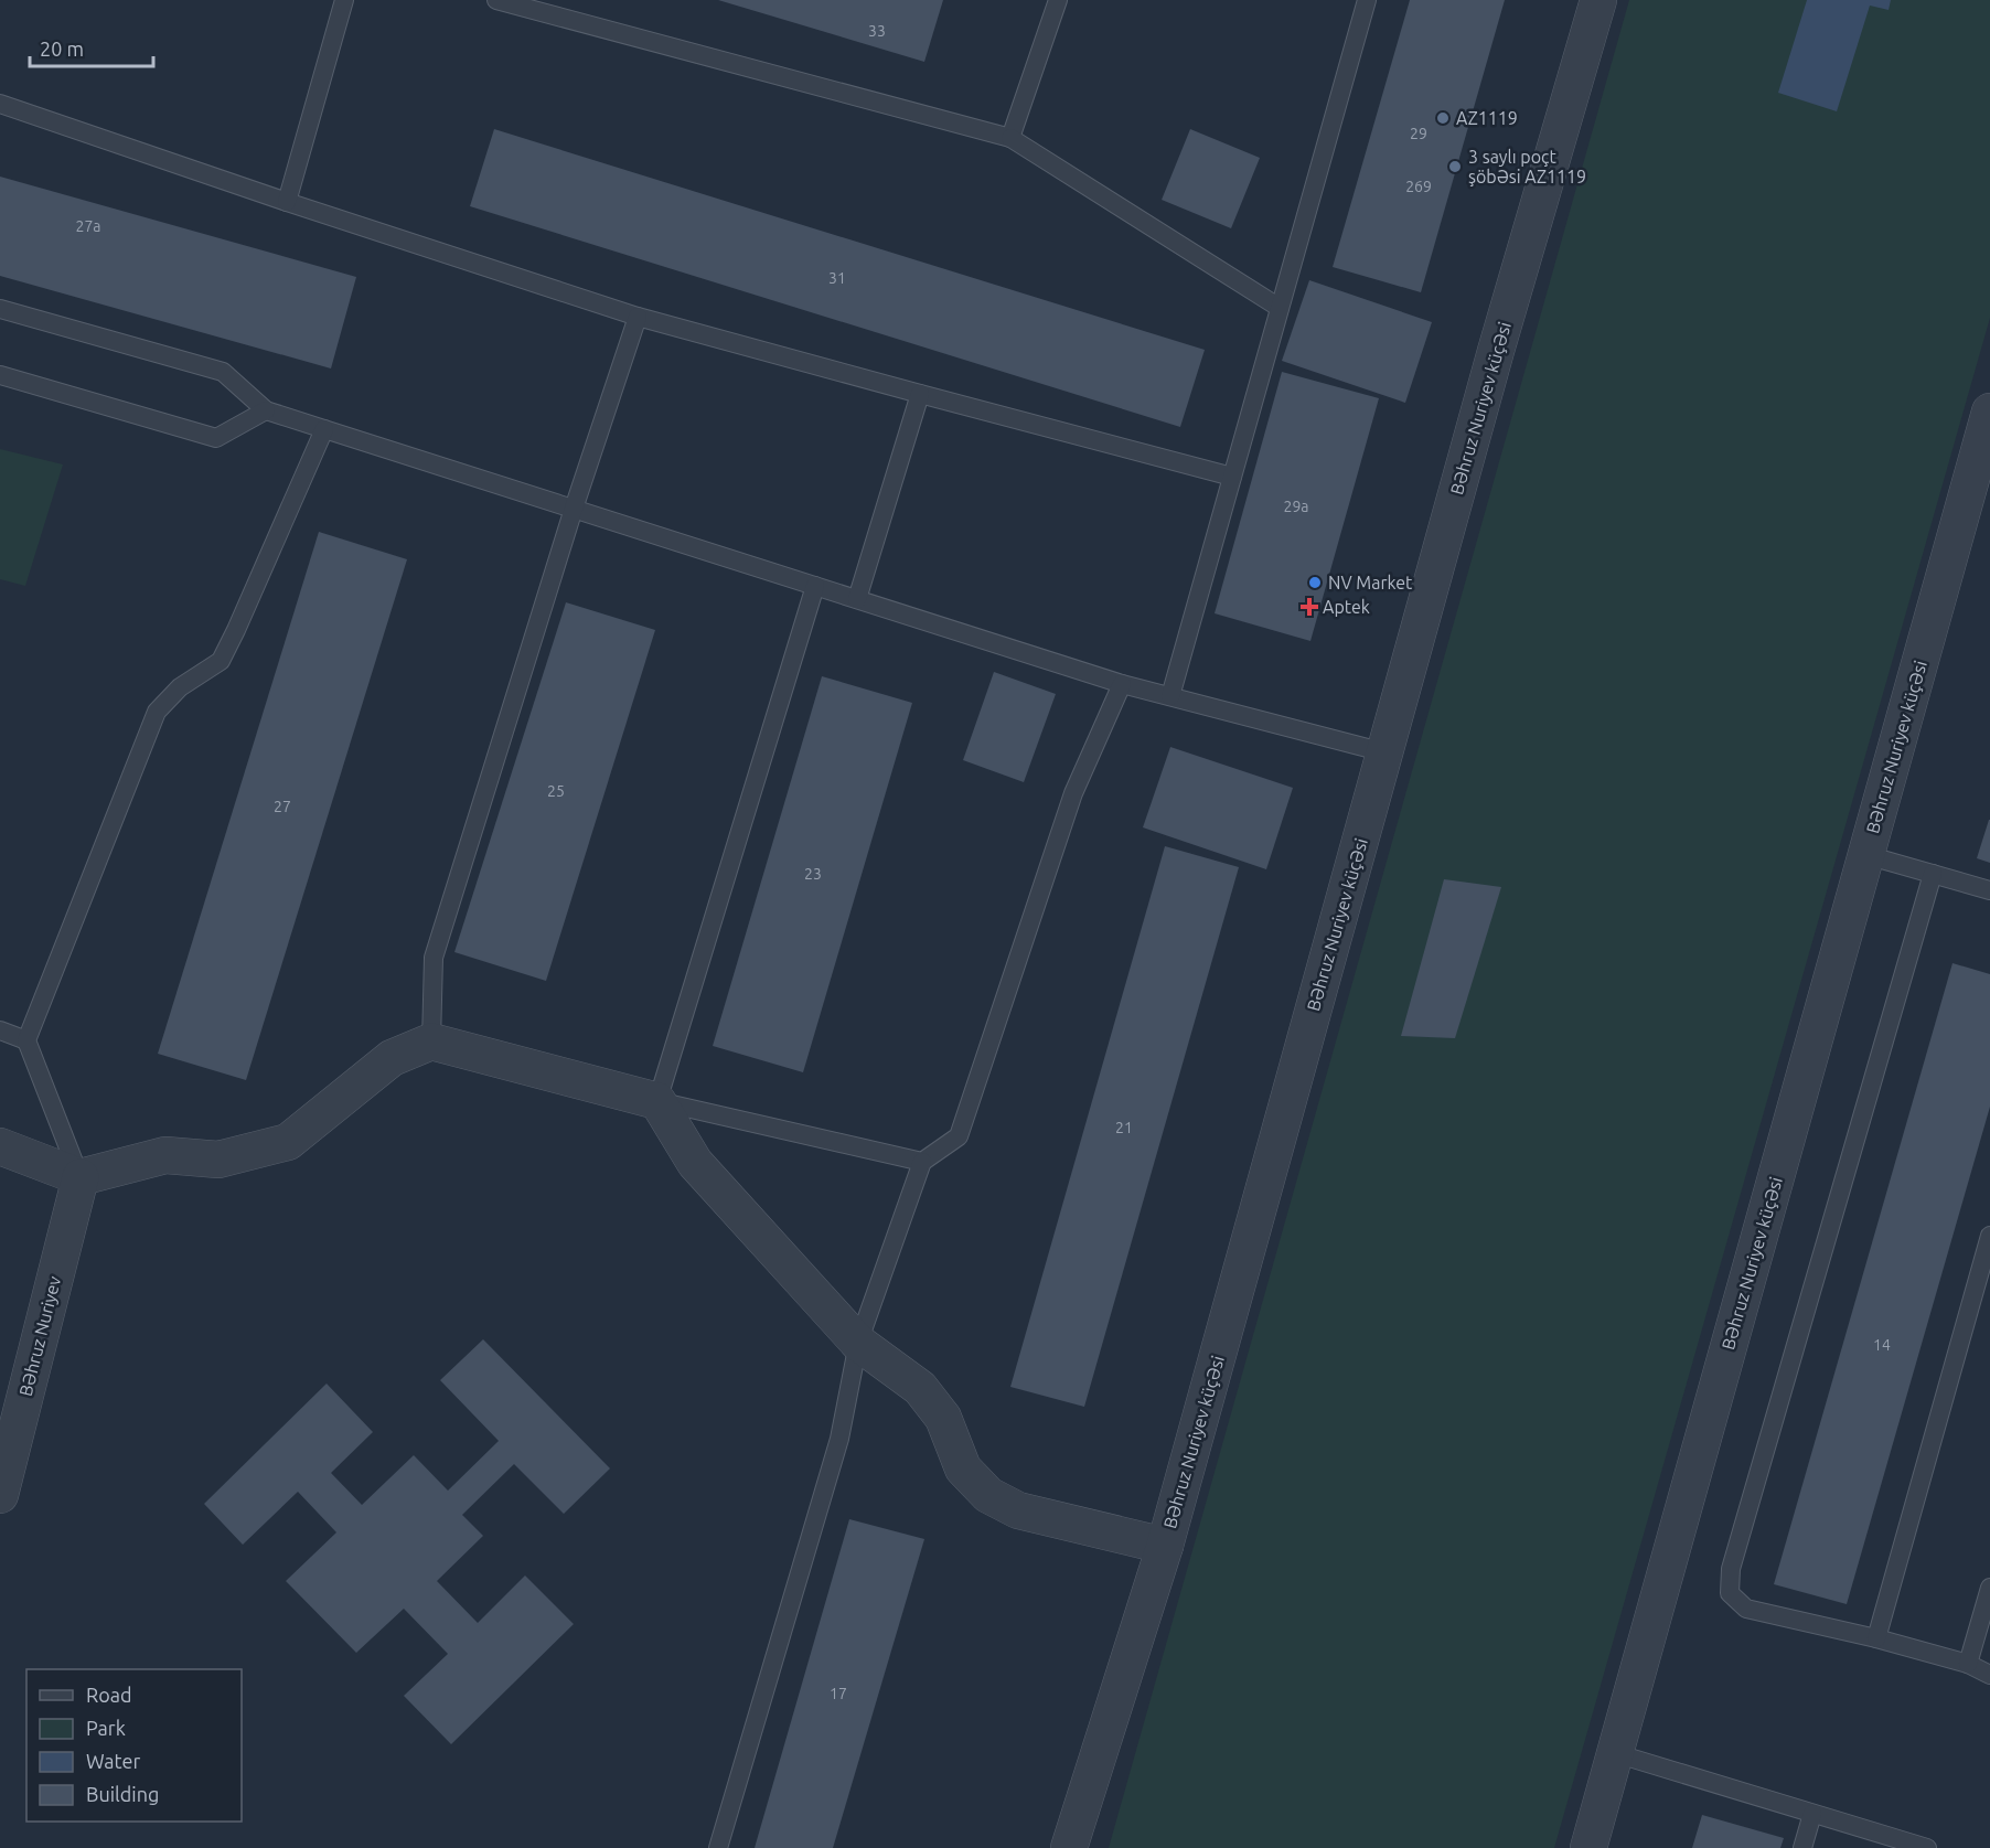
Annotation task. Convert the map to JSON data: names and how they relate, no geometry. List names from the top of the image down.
{
  "streets": {
    "street": ["Bəhruz Nuriyev küçəsi", "Bəhruz Nuriyev"]
  },
  "places": {
    "other": ["AZ1119", "3 saylı poçt şöbəsi AZ1119", "NV Market"],
    "health": ["Aptek"]
  },
  "house_numbers": [
    "33",
    "29",
    "269",
    "27a",
    "31",
    "29a",
    "25",
    "27",
    "23",
    "21",
    "14",
    "17"
  ],
  "legend": [
    "Road",
    "Park",
    "Water",
    "Building"
  ],
  "scale_bar": "20 m"
}
